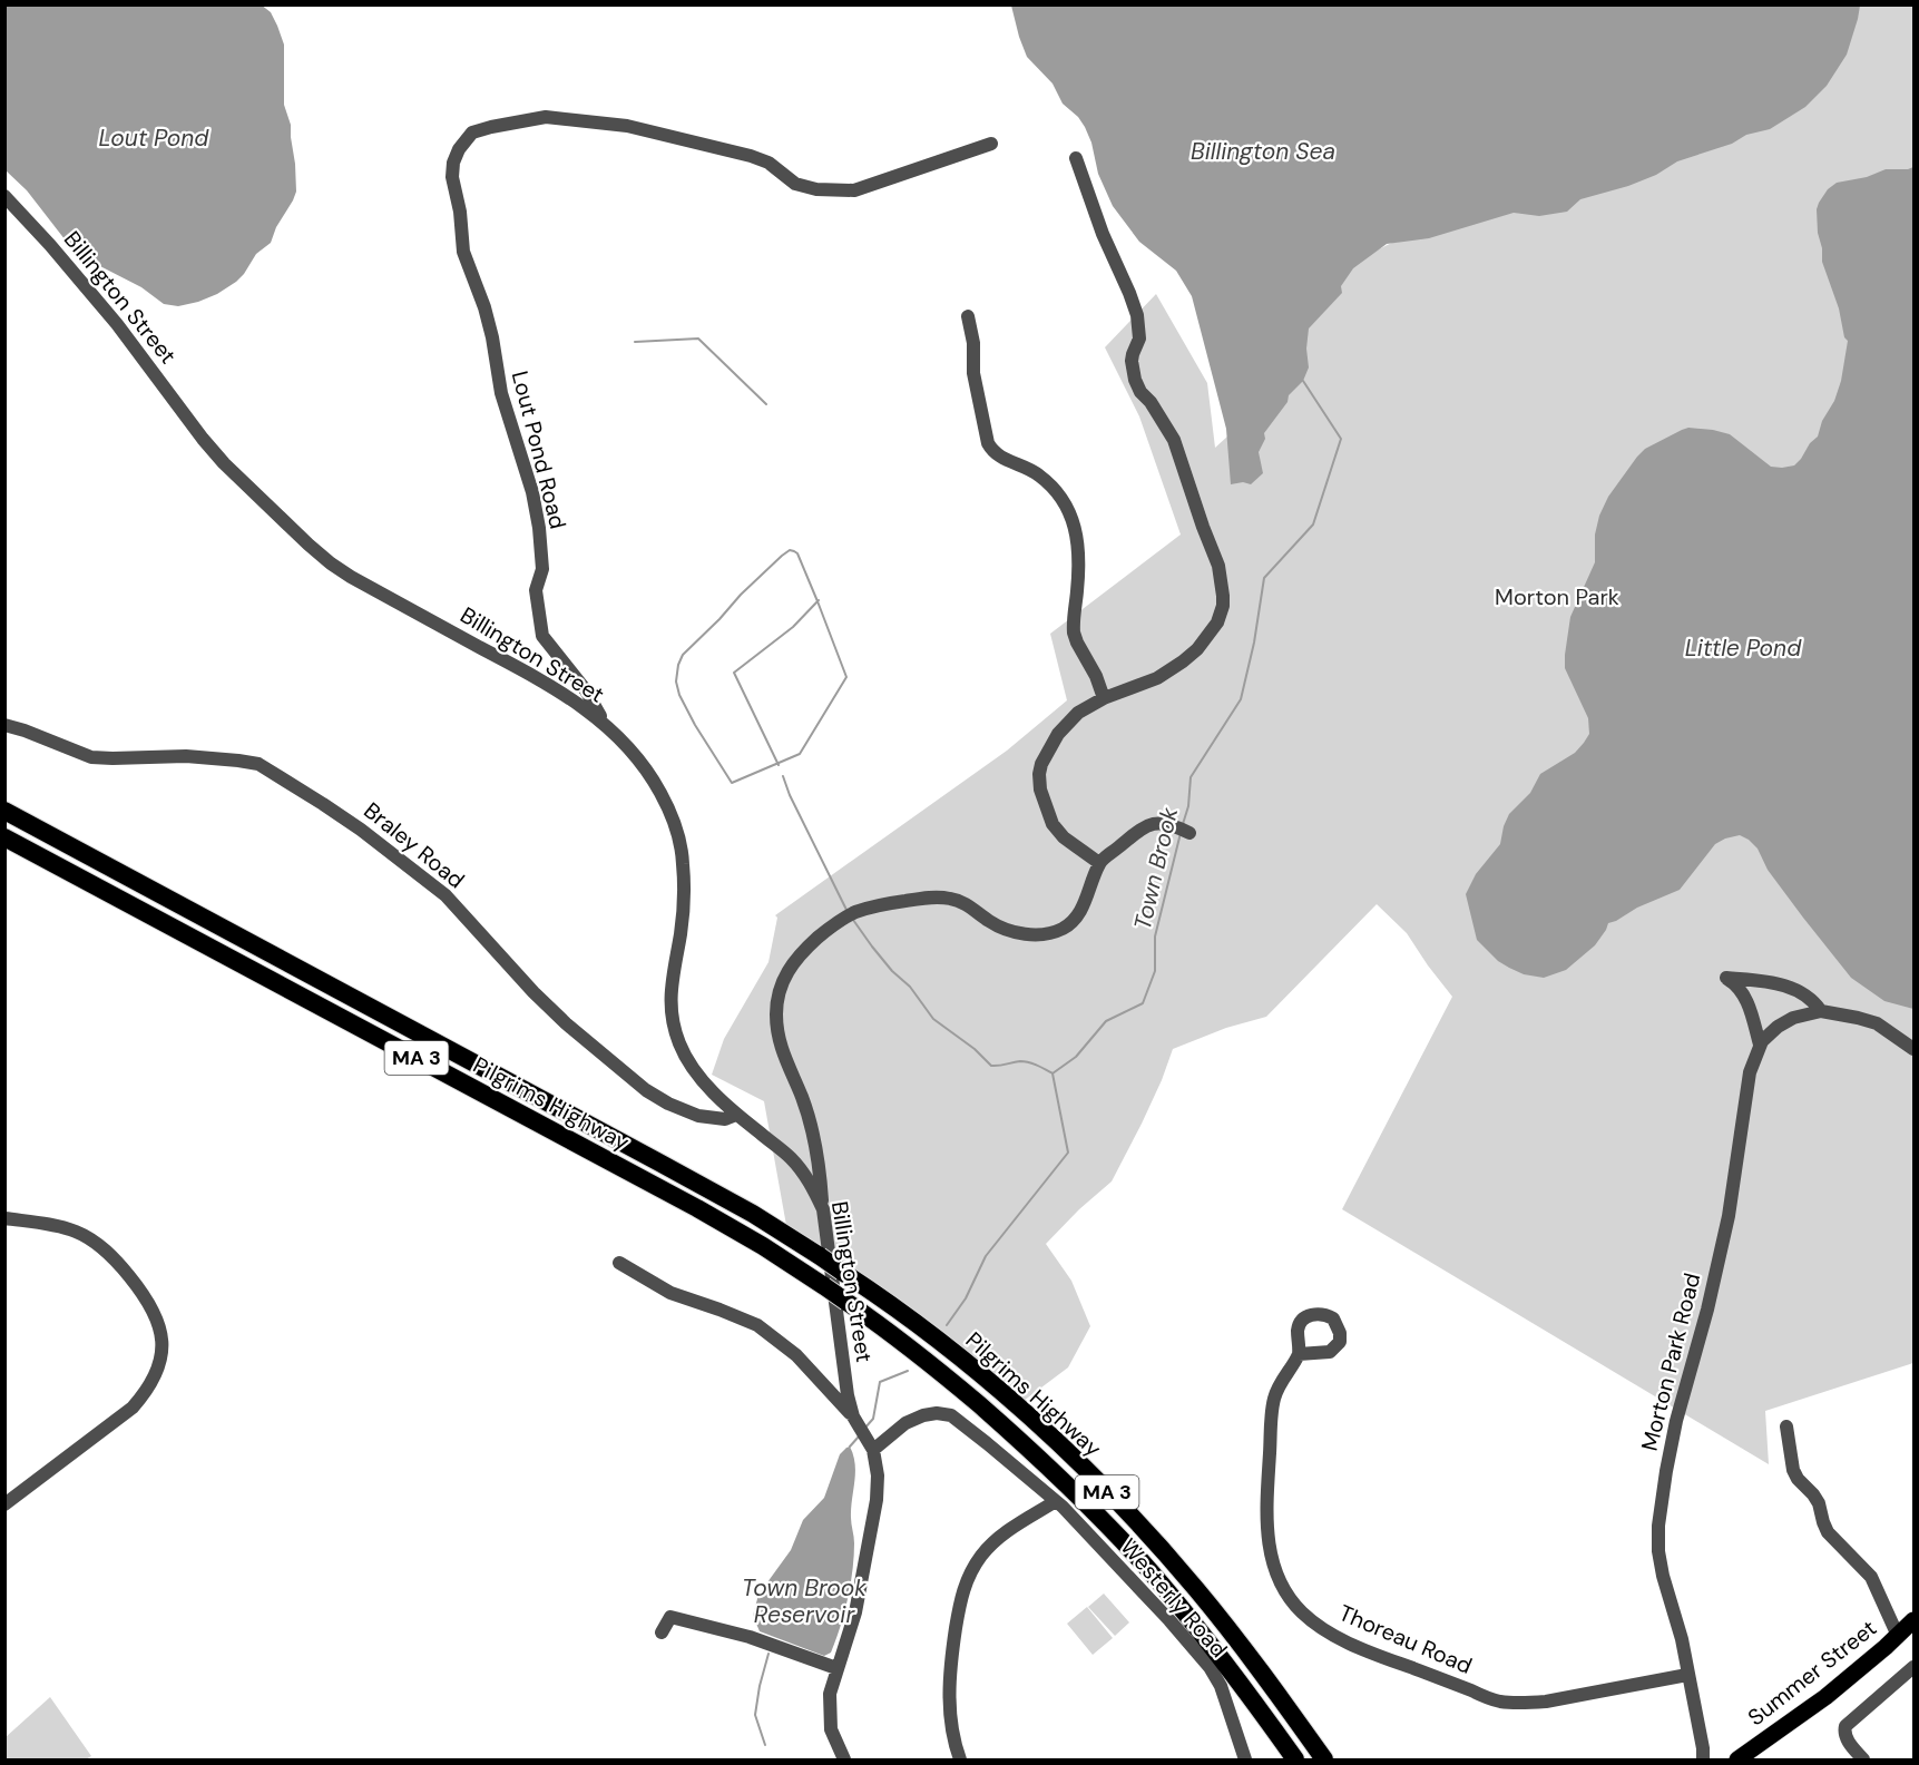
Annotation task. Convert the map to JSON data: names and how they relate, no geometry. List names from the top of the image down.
{
  "streets": {
    "highway": ["MA 3", "Pilgrims Highway"],
    "main road": ["Summer Street"],
    "street": [
      "Billington Street",
      "Lout Pond Road",
      "Braley Road",
      "Morton Park Road",
      "Westerly Road",
      "Thoreau Road"
    ]
  },
  "crossings": [
    ["Billington Street", "Lout Pond Road"],
    ["Billington Street", "Braley Road"],
    ["Billington Street", "Westerly Road"],
    ["Morton Park Road", "Thoreau Road"]
  ],
  "water": [
    "Lout Pond",
    "Billington Sea",
    "Little Pond",
    "Town Brook",
    "Town Brook Reservoir"
  ],
  "parks": ["Morton Park"]
}
